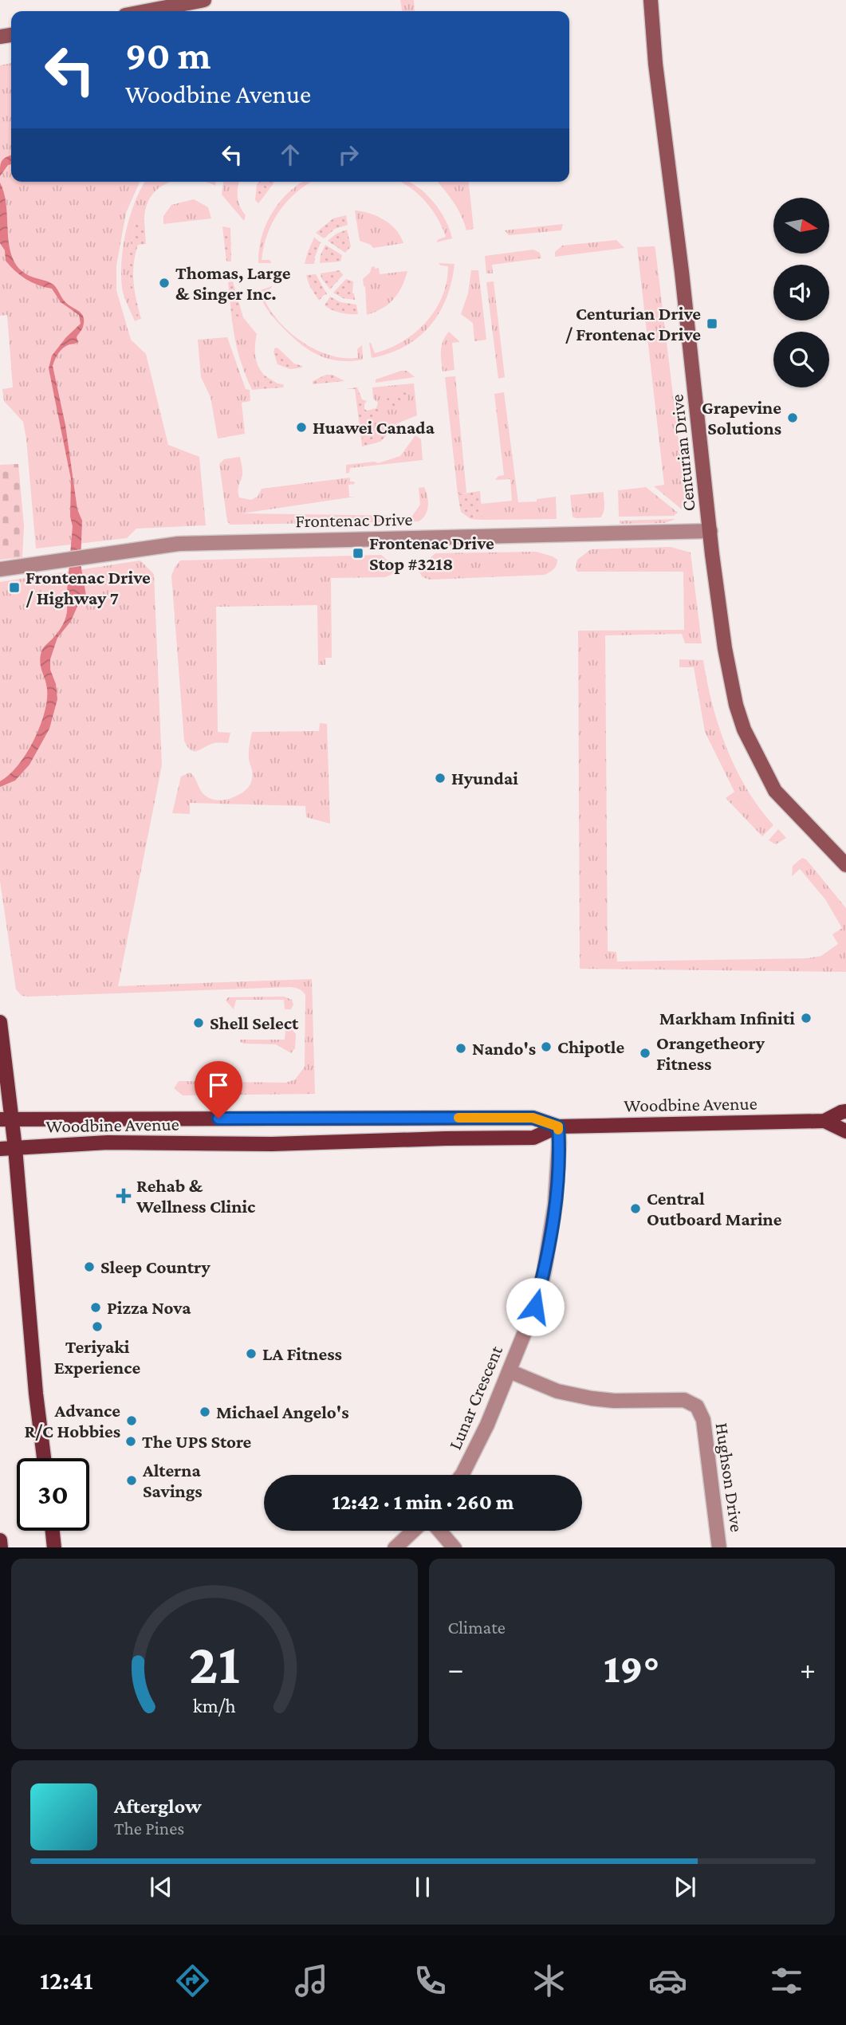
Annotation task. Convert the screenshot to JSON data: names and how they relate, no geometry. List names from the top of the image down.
{
  "streets": {
    "main road": ["Woodbine Avenue"],
    "street": [
      "Centurian Drive",
      "Frontenac Drive",
      "Lunar Crescent",
      "Hughson Drive"
    ]
  },
  "crossings": [
    ["Centurian Drive", "Frontenac Drive"],
    ["Woodbine Avenue", "Lunar Crescent"],
    ["Lunar Crescent", "Hughson Drive"]
  ],
  "places": {
    "other": [
      "Thomas, Large & Singer Inc.",
      "Grapevine Solutions",
      "Huawei Canada",
      "Hyundai",
      "Markham Infiniti",
      "Shell Select",
      "Chipotle",
      "Nando's",
      "Orangetheory Fitness",
      "Central Outboard Marine",
      "Sleep Country",
      "Pizza Nova",
      "Teriyaki Experience",
      "LA Fitness",
      "Michael Angelo's",
      "Advance R/C Hobbies",
      "The UPS Store",
      "Alterna Savings"
    ],
    "transit": ["Centurian Drive / Frontenac Drive", "Frontenac Drive Stop #3218", "Frontenac Drive / Highway 7"],
    "health": ["Rehab & Wellness Clinic"]
  },
  "north": "right",
  "page": {
    "turn": ["90 m", "Woodbine Avenue"],
    "limit": "30",
    "trip": "12:42 · 1 min · 260 m",
    "tile": "Climate",
    "heat": ["−", "19°", "+"],
    "song": ["Afterglow", "The Pines"],
    "tabs": "12:41",
    "gauge": ["21", "km/h"]
  }
}
